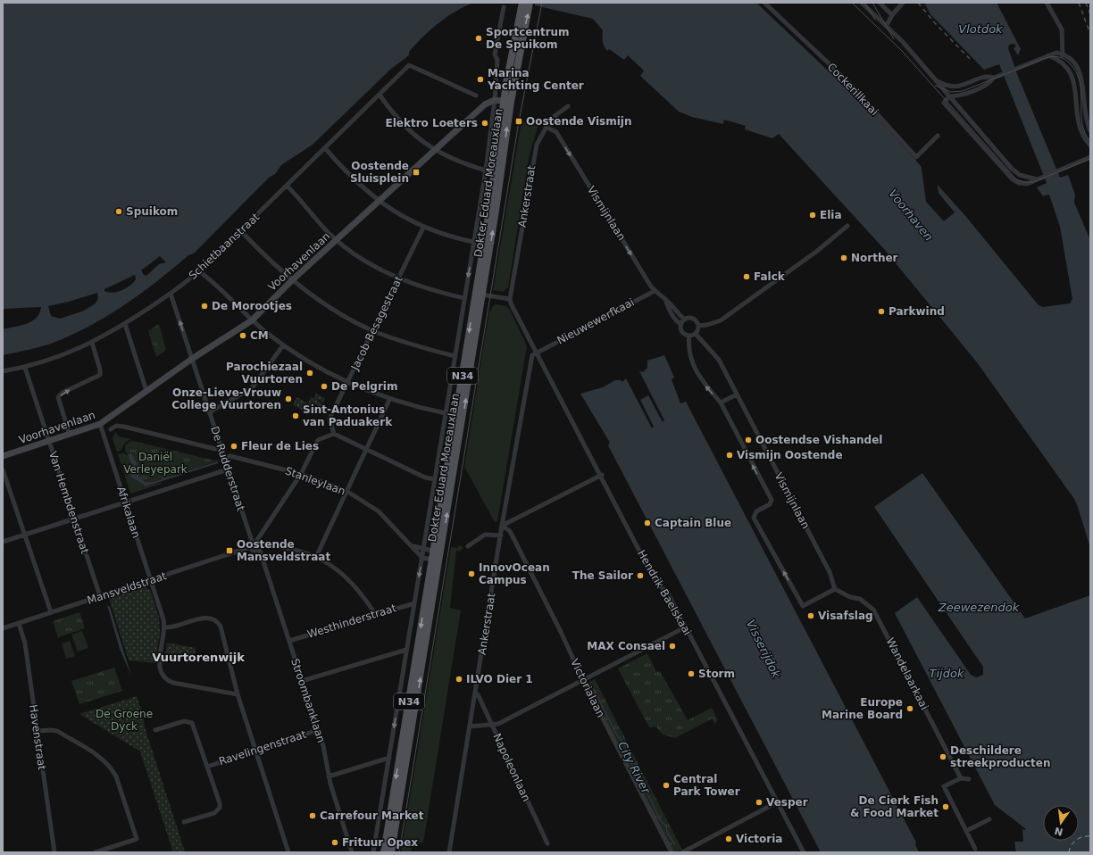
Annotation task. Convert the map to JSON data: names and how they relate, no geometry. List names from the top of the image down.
{
  "streets": {
    "main road": ["Dokter Eduard Moreauxlaan", "N34"],
    "street": [
      "Cockerillkaai",
      "Ankerstraat",
      "Vismijnlaan",
      "Schietbaanstraat",
      "Voorhavenlaan",
      "Nieuwewerfkaai",
      "Jacob Besagestraat",
      "De Rudderstraat",
      "Stanleylaan",
      "Van Hembdenstraat",
      "Afrikalaan",
      "Mansveldstraat",
      "Hendrik Baelskaai",
      "Westhinderstraat",
      "Wandelaarkaai",
      "Victorialaan",
      "Stroombanklaan",
      "Havenstraat",
      "Ravelingenstraat",
      "Napoleonlaan"
    ]
  },
  "crossings": [
    ["Dokter Eduard Moreauxlaan", "Voorhavenlaan"],
    ["Dokter Eduard Moreauxlaan", "Stanleylaan"],
    ["Dokter Eduard Moreauxlaan", "Westhinderstraat"],
    ["Ankerstraat", "Vismijnlaan"],
    ["Ankerstraat", "Nieuwewerfkaai"],
    ["Ankerstraat", "Hendrik Baelskaai"],
    ["Ankerstraat", "Victorialaan"],
    ["Ankerstraat", "Napoleonlaan"],
    ["Vismijnlaan", "Nieuwewerfkaai"],
    ["Vismijnlaan", "Wandelaarkaai"],
    ["Schietbaanstraat", "De Rudderstraat"],
    ["Schietbaanstraat", "Van Hembdenstraat"],
    ["Voorhavenlaan", "De Rudderstraat"],
    ["Voorhavenlaan", "Van Hembdenstraat"],
    ["Voorhavenlaan", "Afrikalaan"],
    ["Nieuwewerfkaai", "Hendrik Baelskaai"],
    ["De Rudderstraat", "Stanleylaan"],
    ["Van Hembdenstraat", "Mansveldstraat"],
    ["Afrikalaan", "Mansveldstraat"],
    ["Mansveldstraat", "Havenstraat"],
    ["Westhinderstraat", "Stroombanklaan"],
    ["Stroombanklaan", "Ravelingenstraat"]
  ],
  "one_way": ["Vismijnlaan"],
  "districts": ["Vuurtorenwijk"],
  "water": [
    "Vlotdok",
    "Voorhaven",
    "Zeewezendok",
    "Visserijdok",
    "Tijdok",
    "City River"
  ],
  "parks": ["Daniël Verleyepark", "De Groene Dyck"],
  "places": {
    "other": [
      "Sportcentrum De Spuikom",
      "Marina Yachting Center",
      "Elektro Loeters",
      "Spuikom",
      "Elia",
      "Norther",
      "Falck",
      "De Morootjes",
      "Parkwind",
      "CM",
      "Parochiezaal Vuurtoren",
      "De Pelgrim",
      "Onze-Lieve-Vrouw College Vuurtoren",
      "Sint-Antonius van Paduakerk",
      "Oostendse Vishandel",
      "Fleur de Lies",
      "Vismijn Oostende",
      "Captain Blue",
      "InnovOcean Campus",
      "The Sailor",
      "Visafslag",
      "MAX Consael",
      "Storm",
      "ILVO Dier 1",
      "Europe Marine Board",
      "Deschildere streekproducten",
      "Central Park Tower",
      "Vesper",
      "De Cierk Fish & Food Market",
      "Carrefour Market",
      "Victoria",
      "Frituur Opex"
    ],
    "transit": ["Oostende Vismijn", "Oostende Sluisplein", "Oostende Mansveldstraat"]
  },
  "north": "bottom"
}
